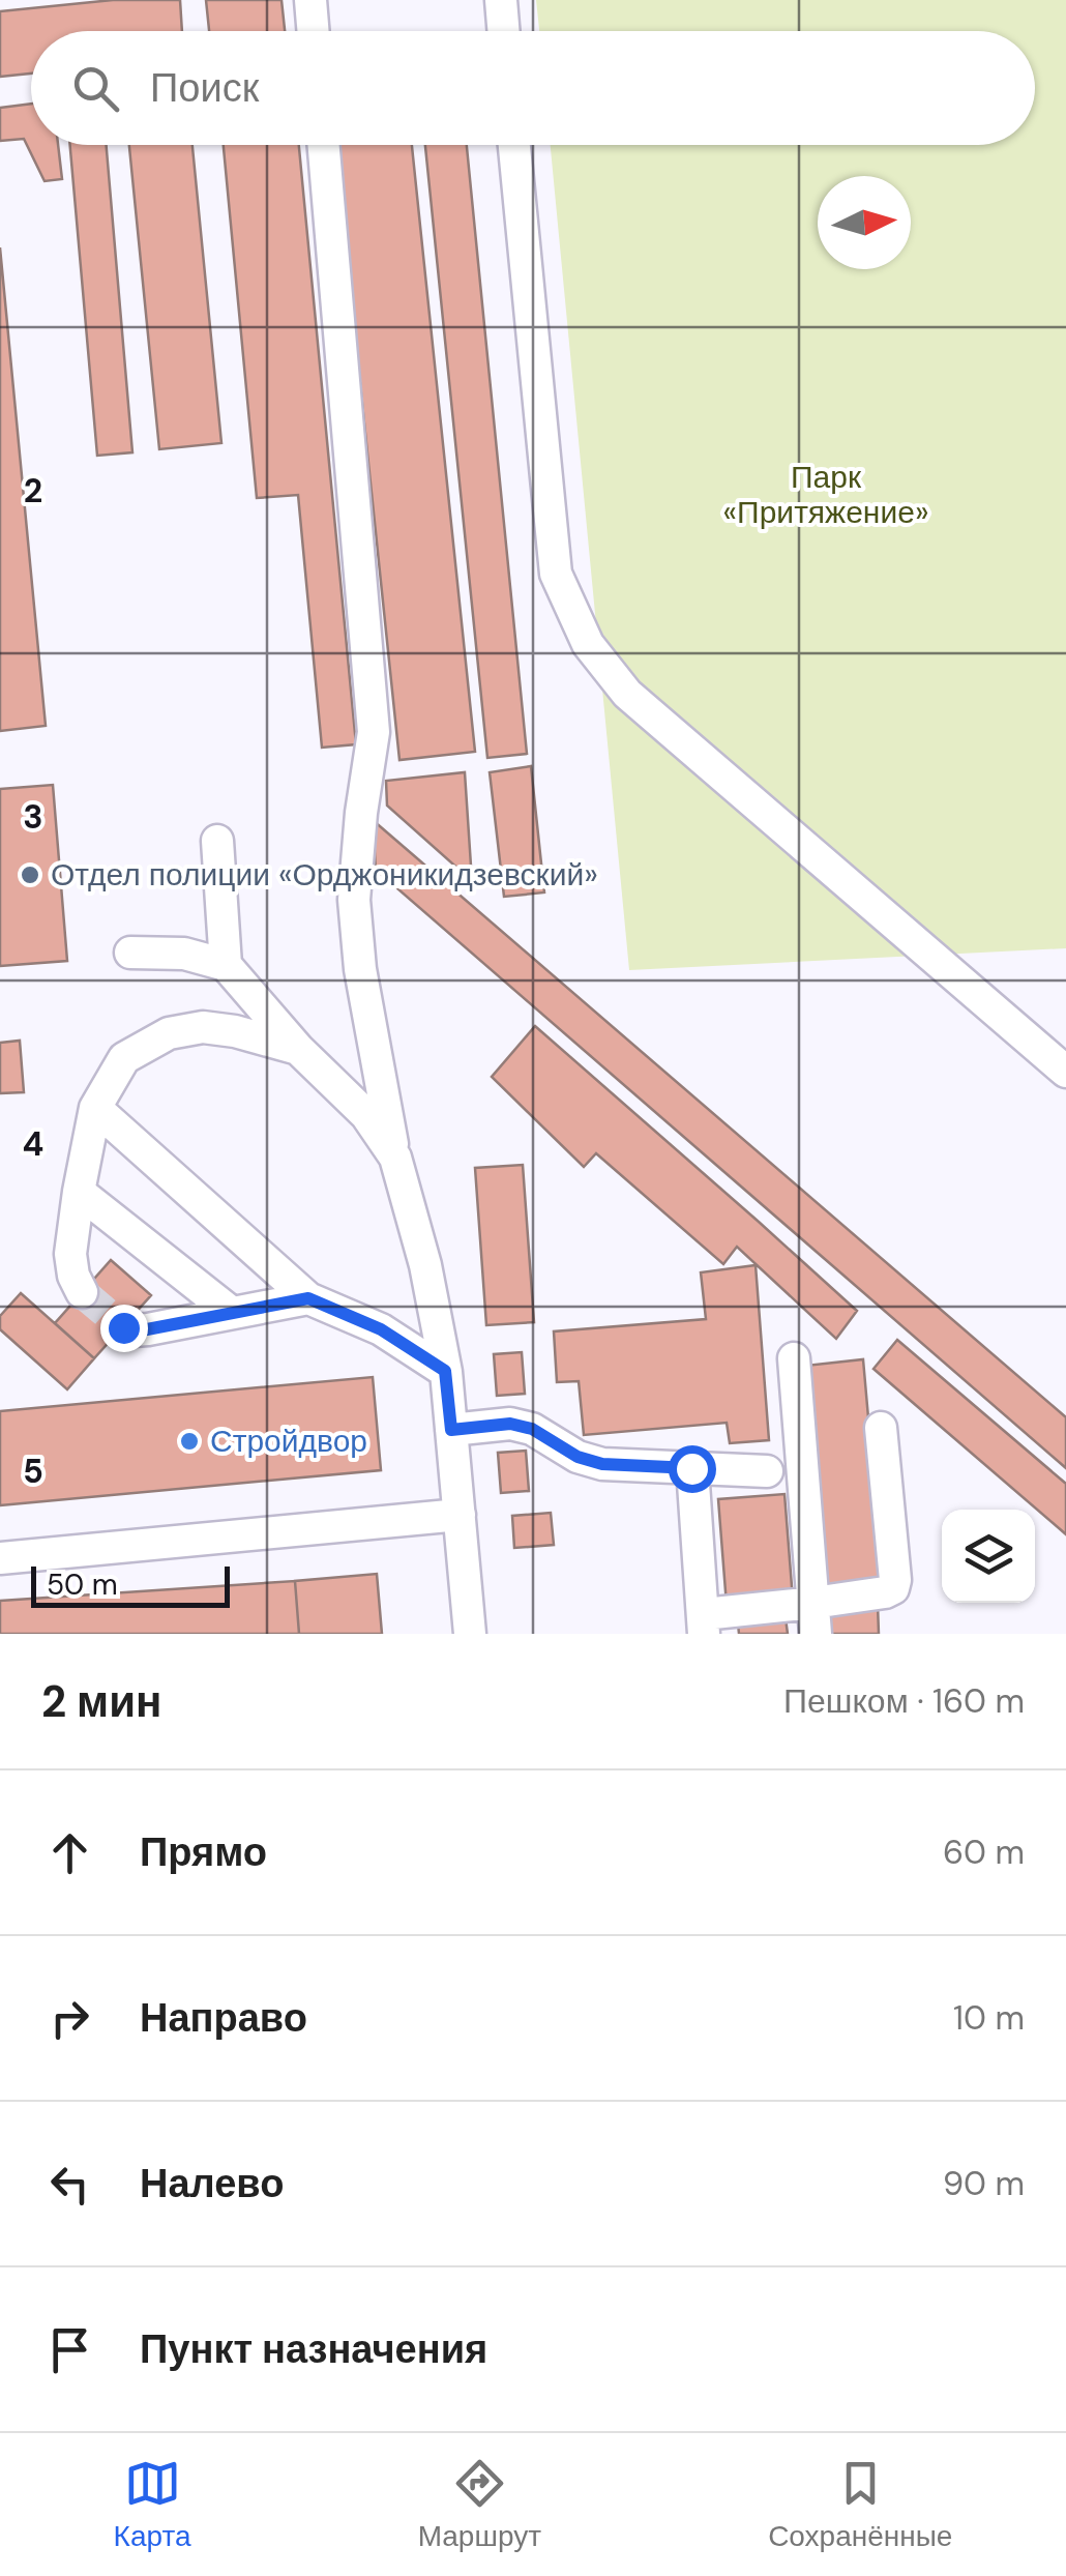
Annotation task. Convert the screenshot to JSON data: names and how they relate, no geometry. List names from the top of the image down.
{
  "parks": ["Парк «Притяжение»"],
  "places": ["Отдел полиции «Орджоникидзевский»", "Стройдвор"],
  "scale_bar": "50 m",
  "north": "right",
  "page": {
    "search": "Поиск",
    "scale": "50 m",
    "heading": ["2 мин", "Пешком · 160 m"],
    "list": [
      ["Прямо", "60 m"],
      ["Направо", "10 m"],
      ["Налево", "90 m"],
      "Пункт назначения"
    ],
    "nav": ["Карта", "Маршрут", "Сохранённые"]
  },
  "grid": {
    "rows": [
      "2",
      "3",
      "4",
      "5"
    ]
  }
}
